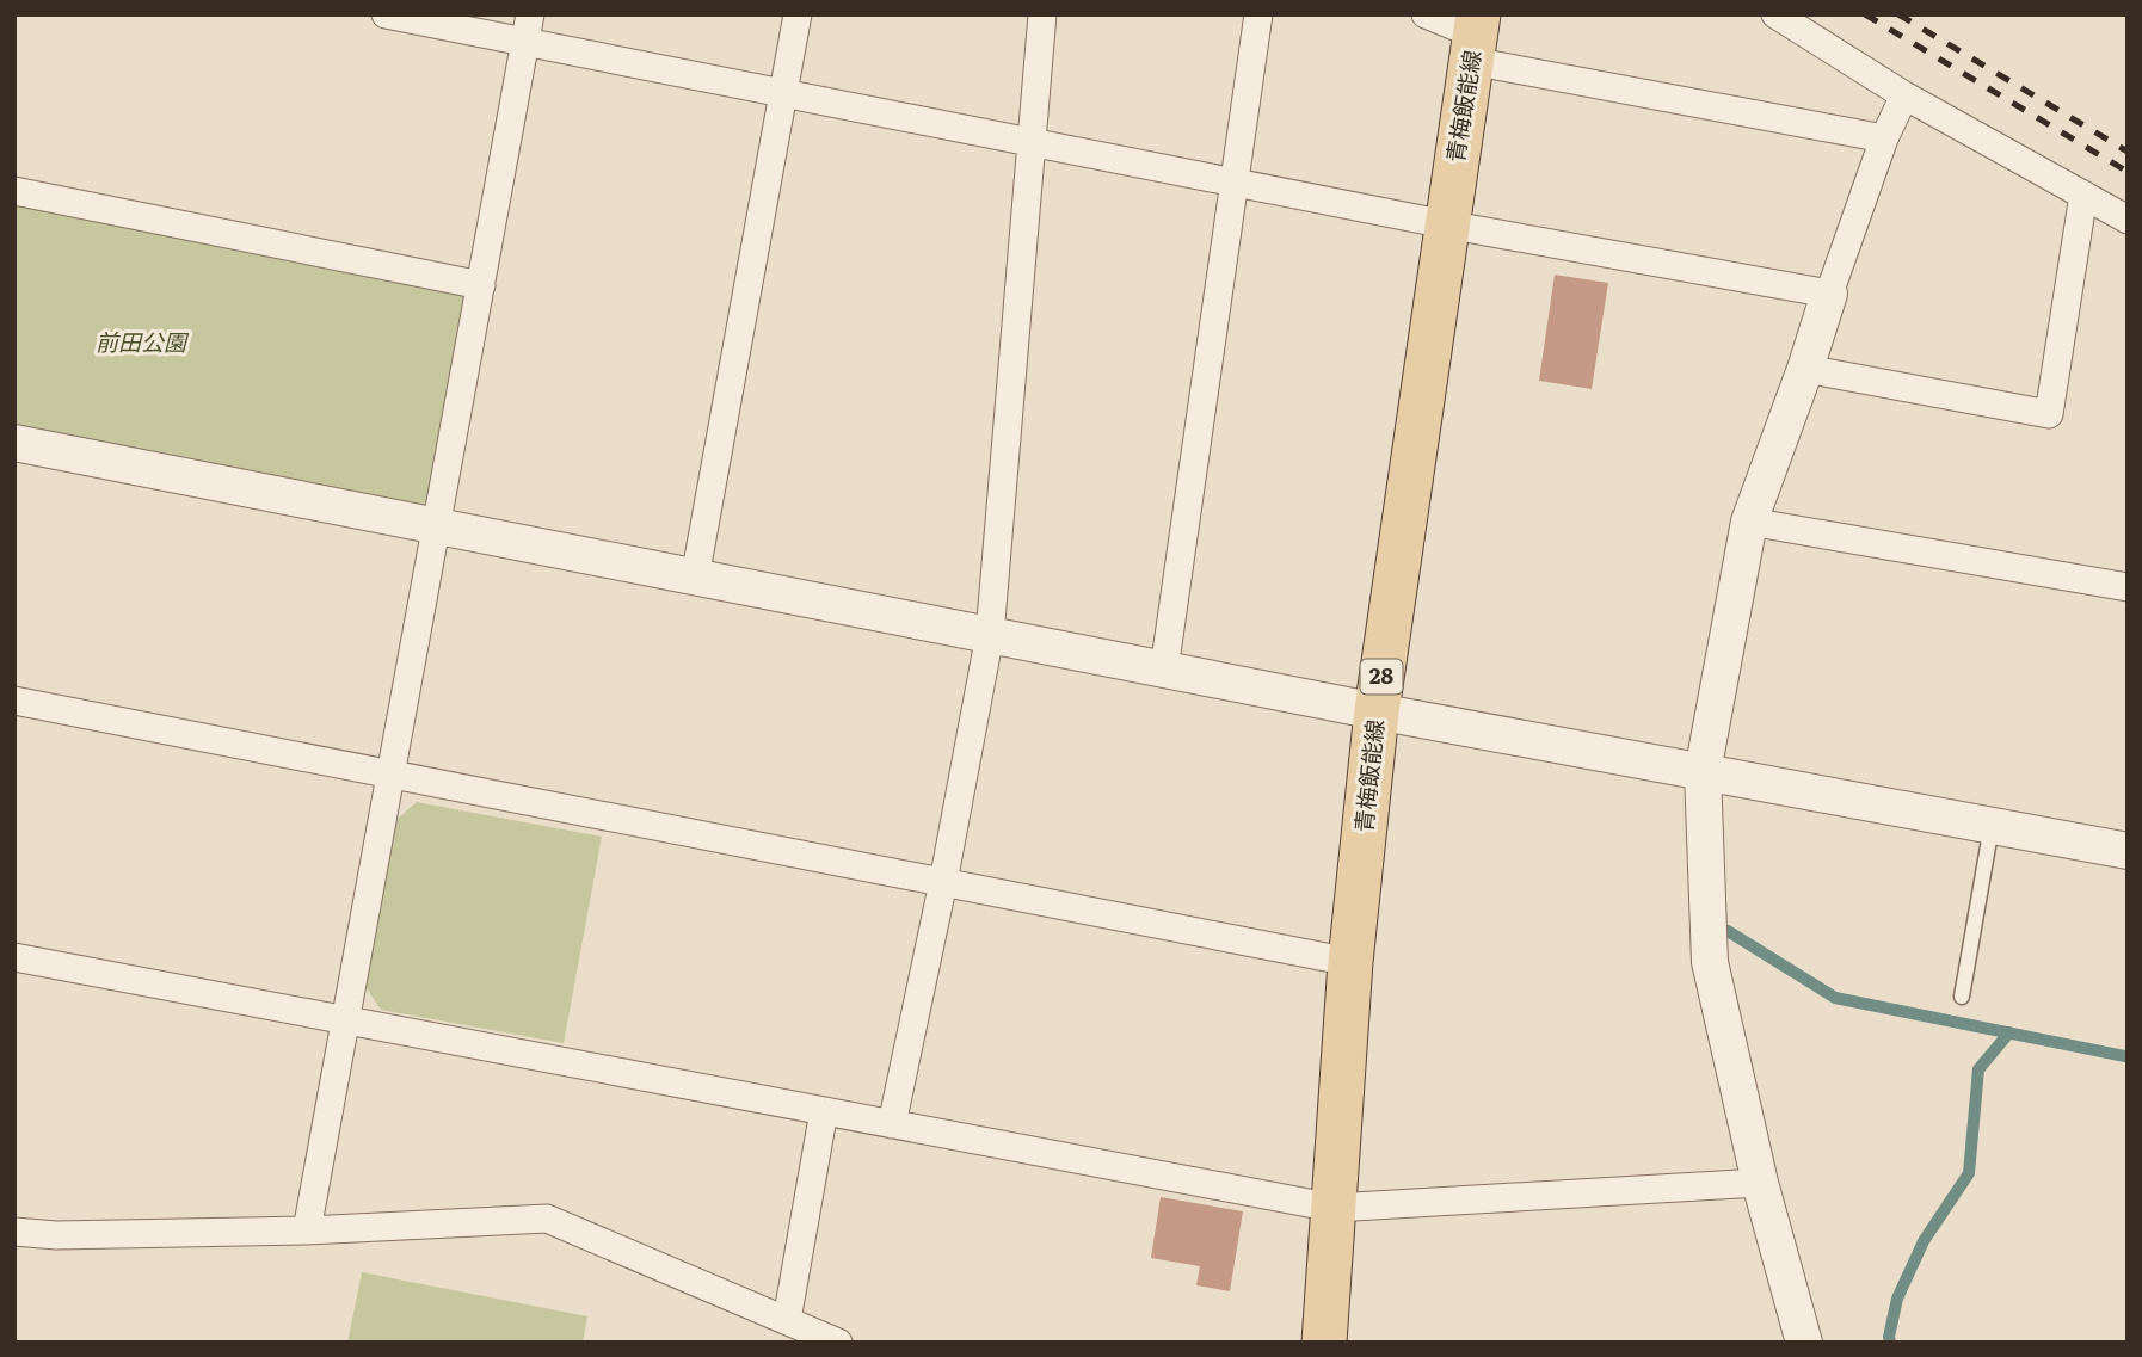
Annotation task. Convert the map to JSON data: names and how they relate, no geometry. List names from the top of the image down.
{
  "streets": {
    "main road": ["青梅飯能線", "28"]
  },
  "parks": ["前田公園"]
}
